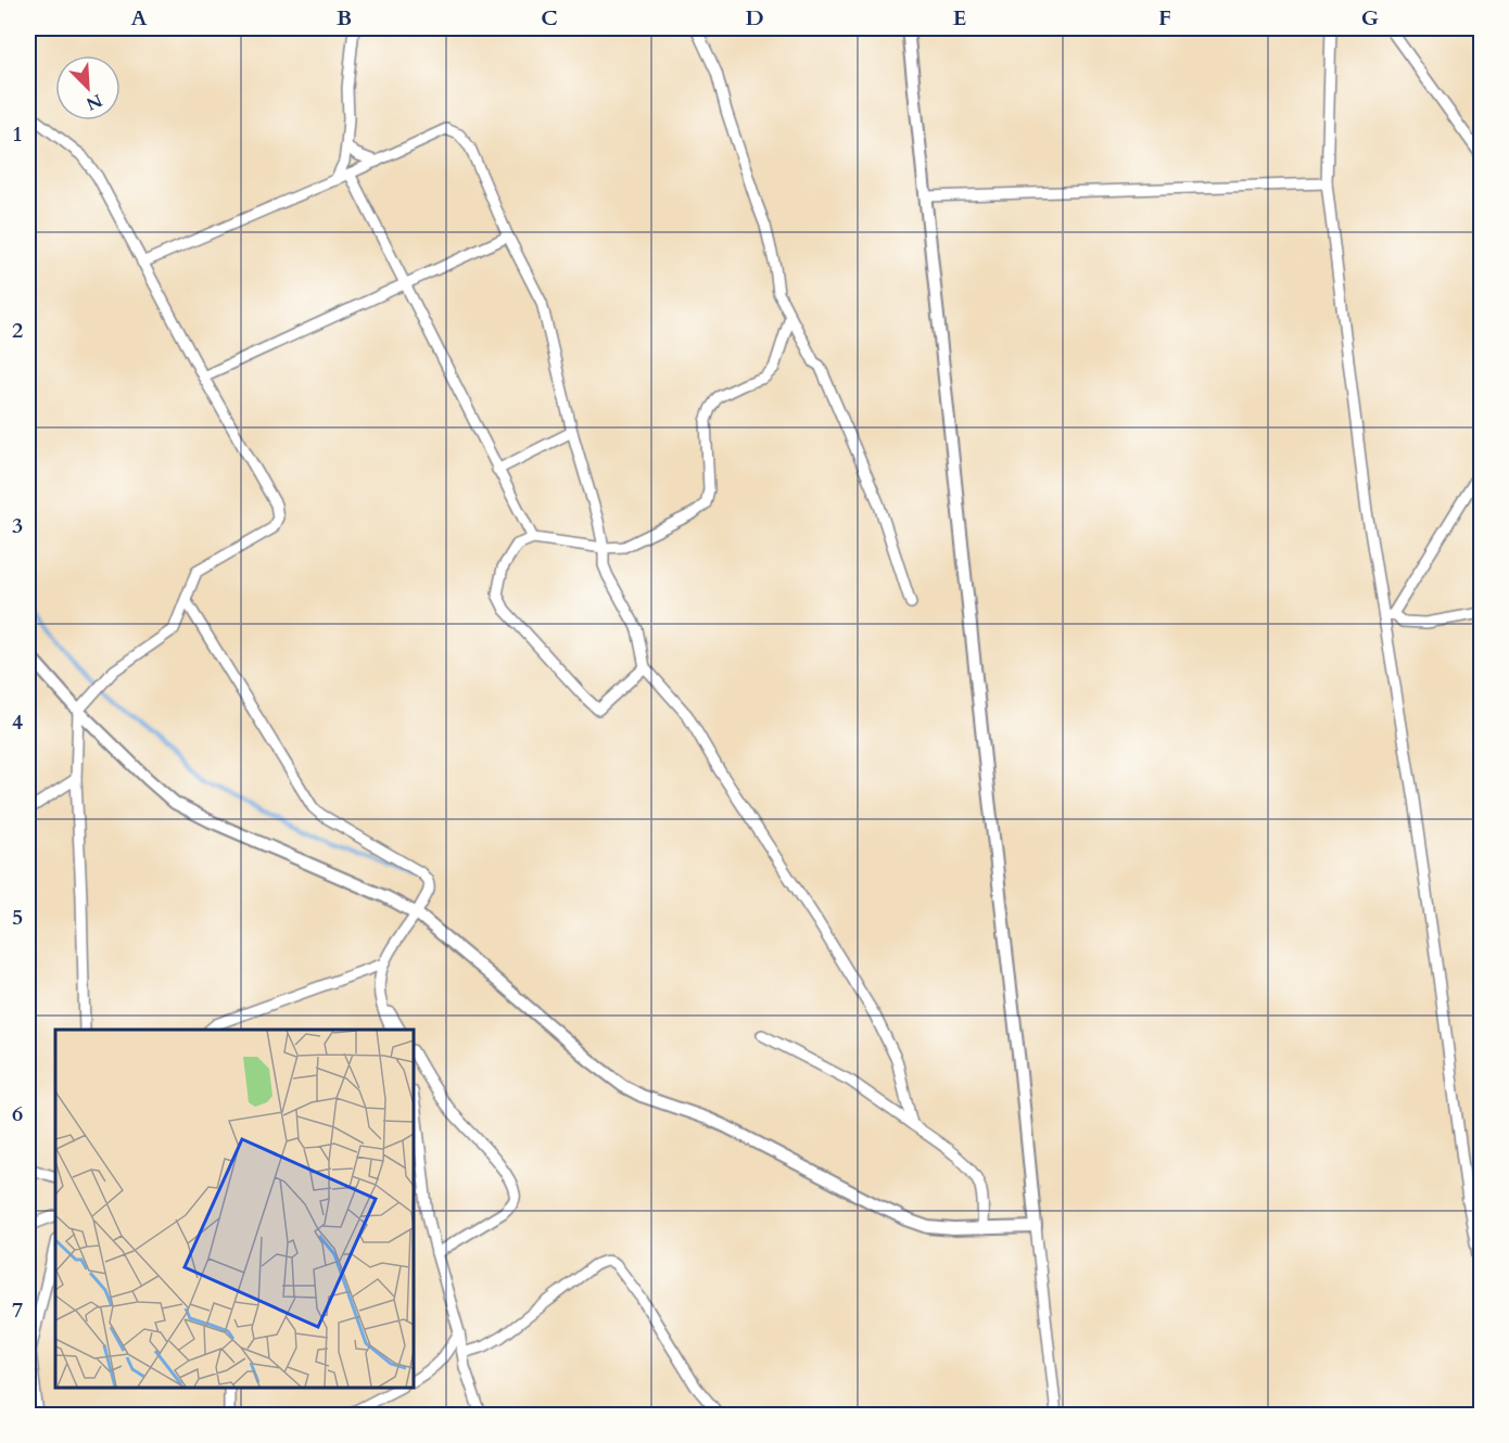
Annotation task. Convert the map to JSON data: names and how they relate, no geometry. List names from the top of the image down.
{
  "north": "bottom right",
  "grid": {
    "columns": [
      "A",
      "B",
      "C",
      "D",
      "E",
      "F",
      "G"
    ],
    "rows": [
      "1",
      "2",
      "3",
      "4",
      "5",
      "6",
      "7"
    ]
  }
}
